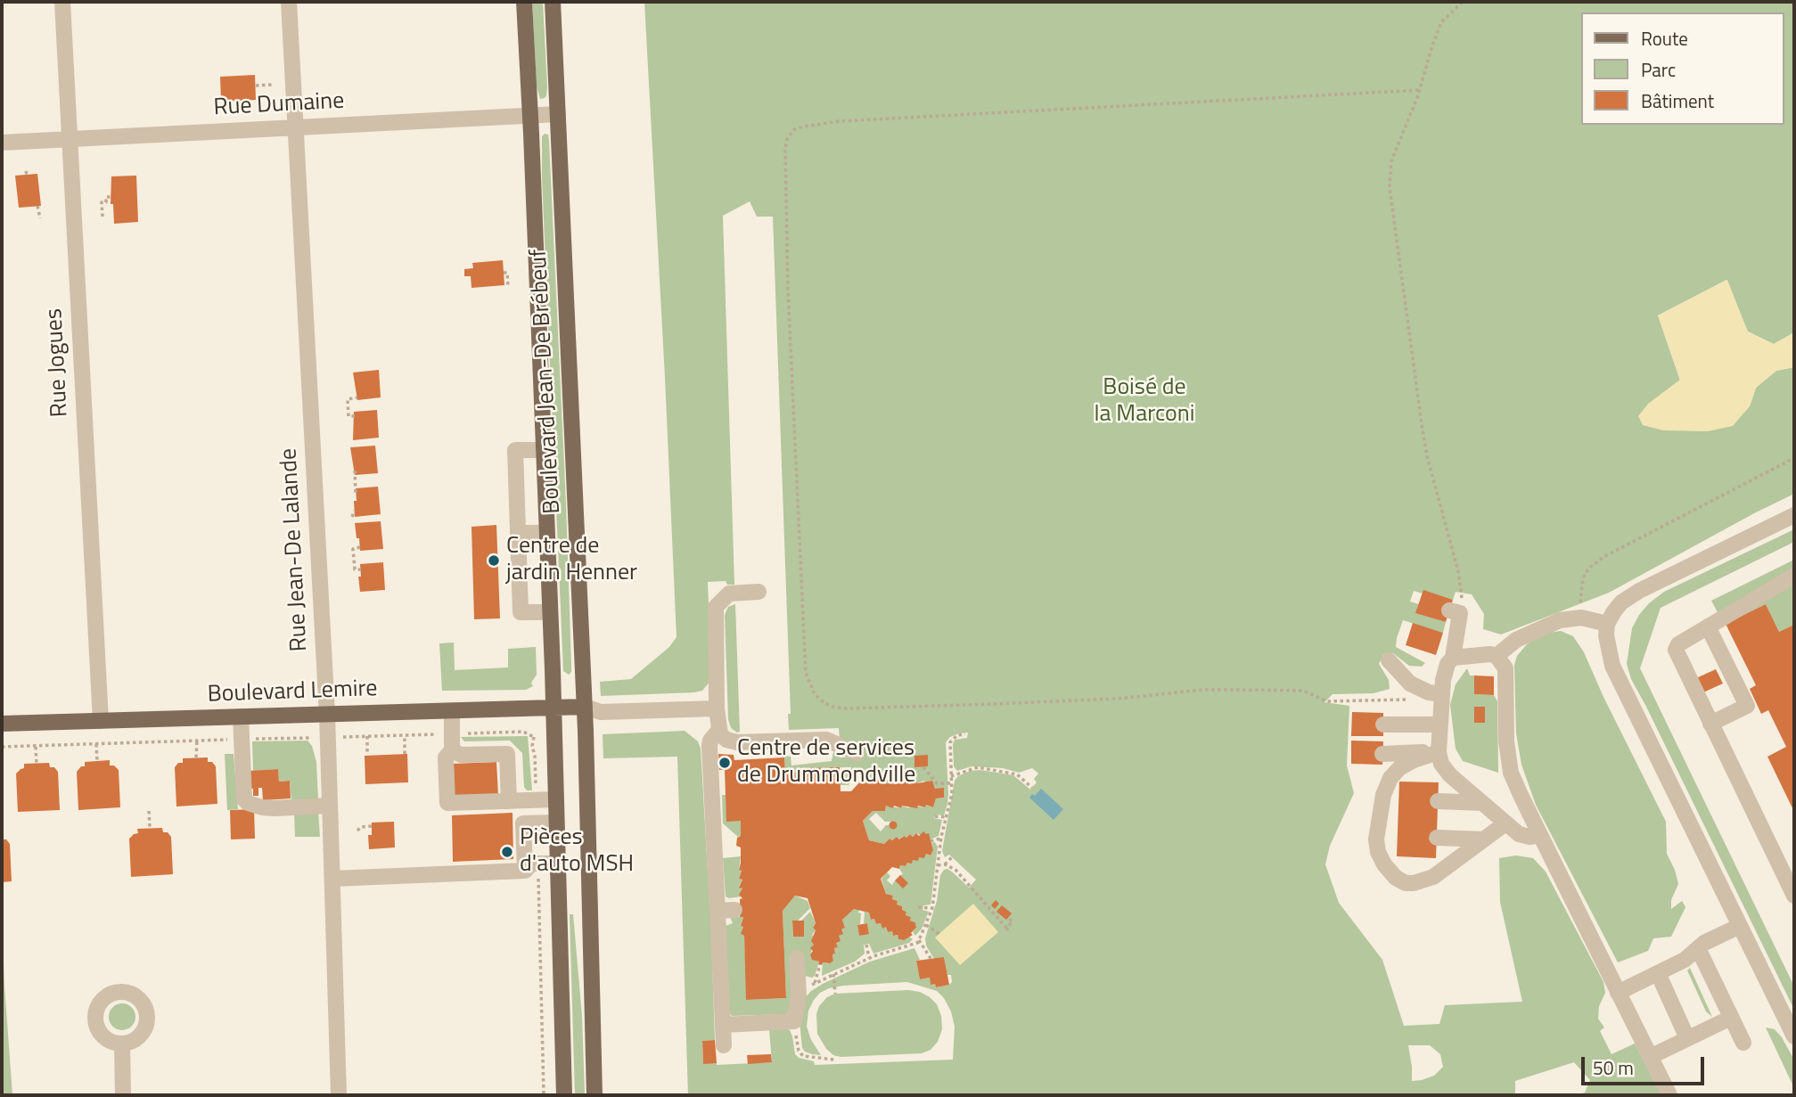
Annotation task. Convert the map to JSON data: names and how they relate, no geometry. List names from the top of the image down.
{
  "streets": {
    "main road": ["Boulevard Jean-De Brébeuf", "Boulevard Lemire"],
    "street": ["Rue Dumaine", "Rue Jogues", "Rue Jean-De Lalande"]
  },
  "crossings": [
    ["Rue Dumaine", "Rue Jogues"],
    ["Rue Dumaine", "Boulevard Jean-De Brébeuf"],
    ["Rue Dumaine", "Rue Jean-De Lalande"],
    ["Rue Jogues", "Boulevard Lemire"],
    ["Boulevard Jean-De Brébeuf", "Boulevard Lemire"],
    ["Rue Jean-De Lalande", "Boulevard Lemire"]
  ],
  "parks": ["Boisé de la Marconi"],
  "places": ["Centre de jardin Henner", "Centre de services de Drummondville", "Pièces d'auto MSH"],
  "legend": ["Route", "Parc", "Bâtiment"],
  "scale_bar": "50 m"
}
